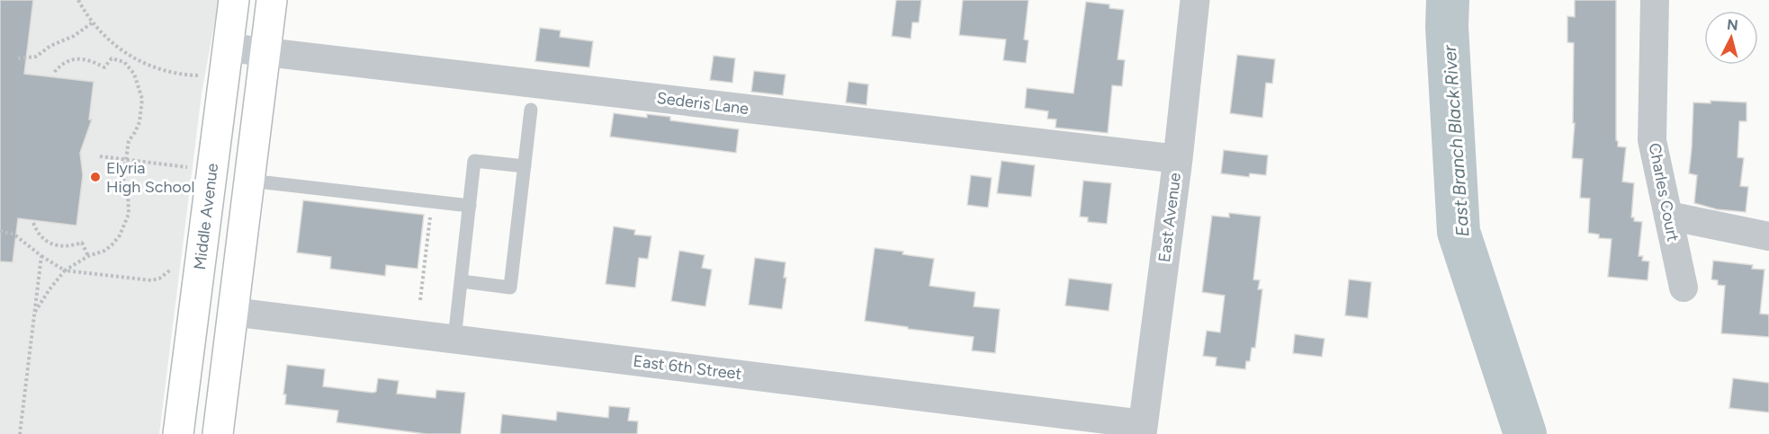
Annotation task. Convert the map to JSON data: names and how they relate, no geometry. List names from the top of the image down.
{
  "streets": {
    "main road": ["Middle Avenue"],
    "street": [
      "Sederis Lane",
      "Charles Court",
      "East Avenue",
      "East 6th Street"
    ]
  },
  "crossings": [
    ["Sederis Lane", "Middle Avenue"],
    ["Sederis Lane", "East Avenue"],
    ["East Avenue", "East 6th Street"]
  ],
  "water": ["East Branch Black River"],
  "places": ["Elyria High School"],
  "north": "top"
}
